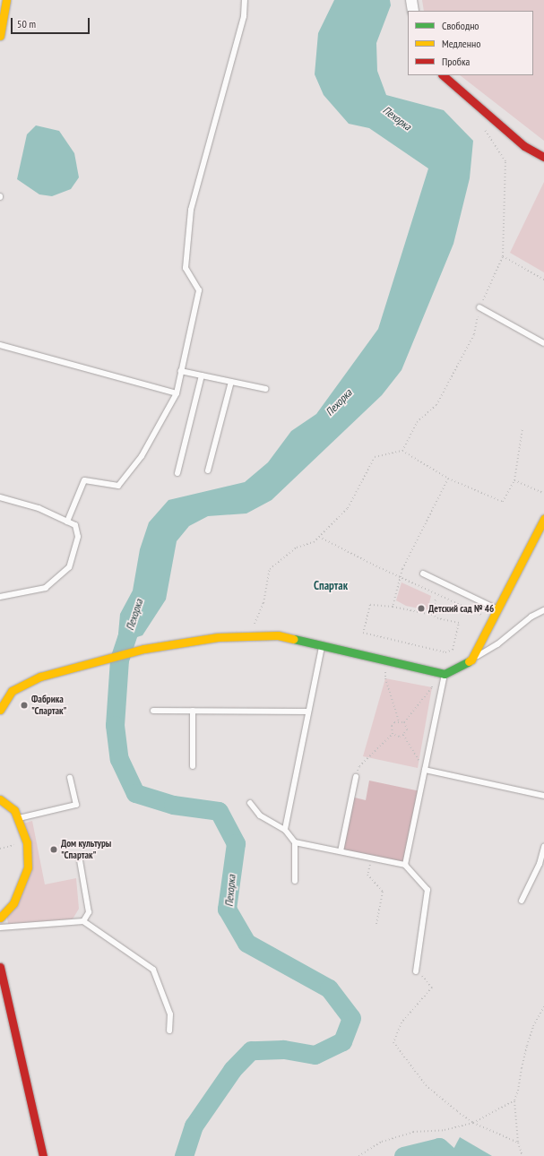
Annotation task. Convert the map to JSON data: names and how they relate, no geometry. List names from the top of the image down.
{
  "districts": ["Спартак"],
  "water": ["Пехорка"],
  "places": ["Детский сад № 46", "Фабрика \"Спартак\"", "Дом культуры \"Спартак\""],
  "legend": ["Свободно", "Медленно", "Пробка"],
  "scale_bar": "50 m"
}
